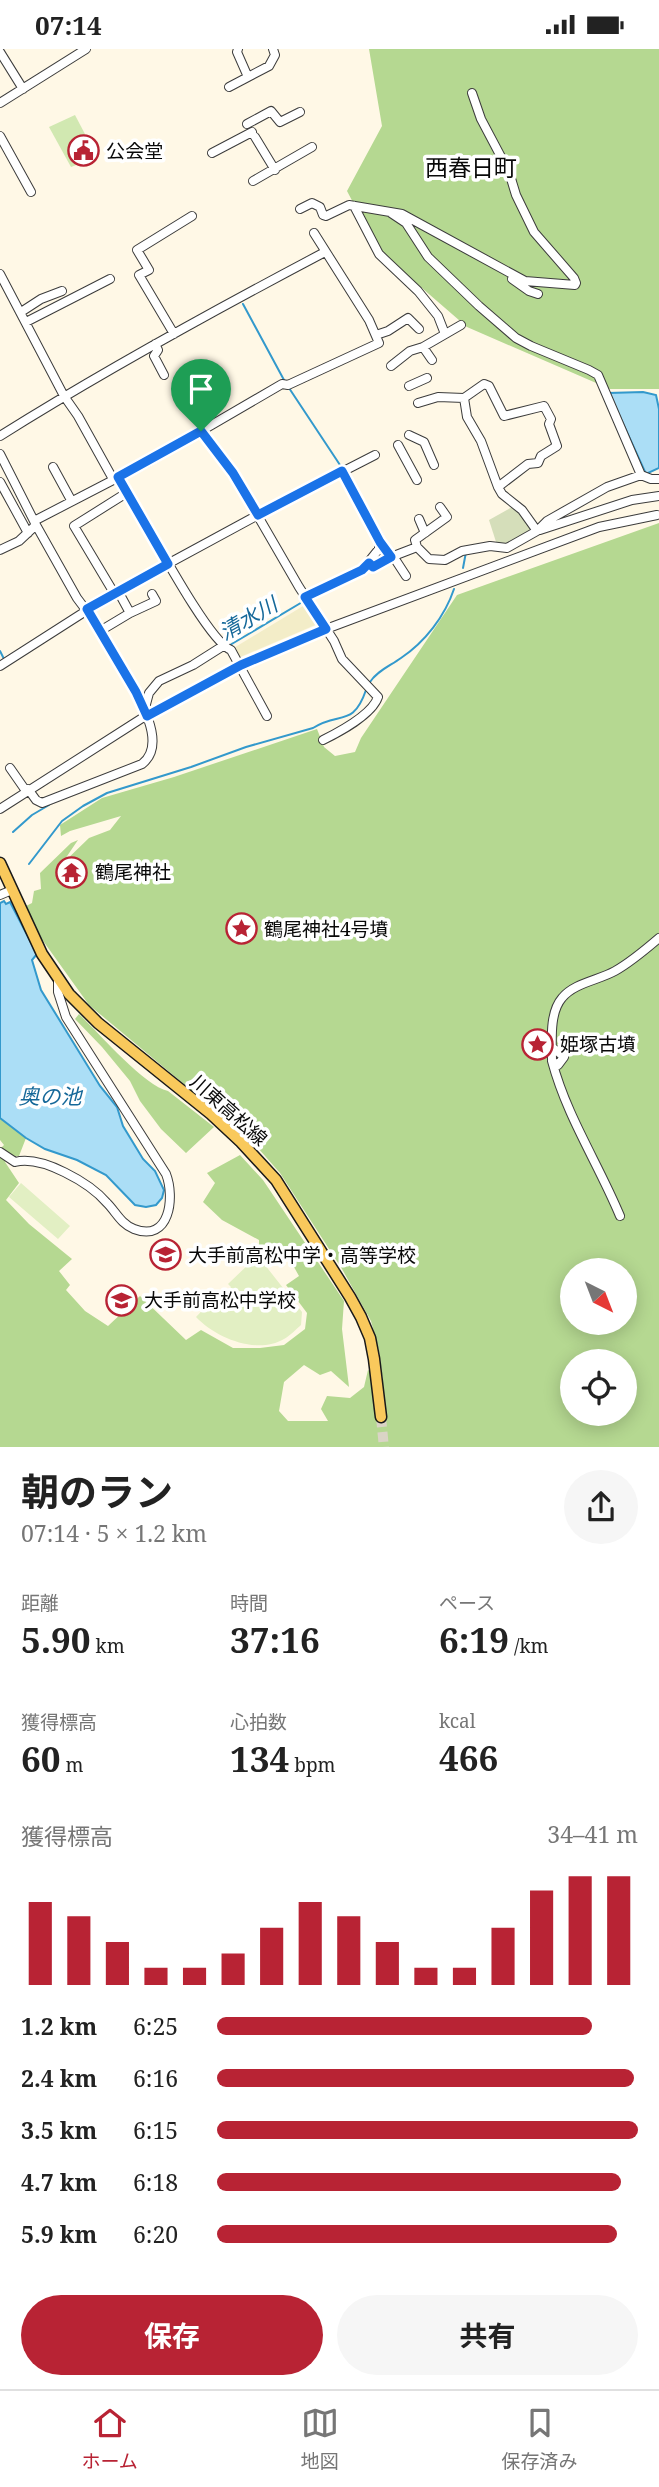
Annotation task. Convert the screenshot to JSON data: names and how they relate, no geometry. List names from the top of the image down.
{
  "streets": {
    "main road": ["川東高松線"]
  },
  "districts": ["西春日町"],
  "water": ["清水川", "奥の池"],
  "places": {
    "public building": ["公会堂"],
    "temple": ["鶴尾神社"],
    "place": ["鶴尾神社4号墳", "姫塚古墳"],
    "school or university": ["大手前高松中学・高等学校", "大手前高松中学校"]
  },
  "north": "bottom right",
  "page": {
    "status": "07:14",
    "heading": ["朝のラン", "07:14 · 5 × 1.2 km"],
    "stats": [
      ["距離", "5.90 km"],
      ["時間", "37:16"],
      ["ペース", "6:19 /km"],
      ["獲得標高", "60 m"],
      ["心拍数", "134 bpm"],
      ["kcal", "466"]
    ],
    "chart": ["獲得標高", "34–41 m"],
    "list": [
      {
        "name": "1.2 km",
        "note": "6:25"
      },
      {
        "name": "2.4 km",
        "note": "6:16"
      },
      {
        "name": "3.5 km",
        "note": "6:15"
      },
      {
        "name": "4.7 km",
        "note": "6:18"
      },
      {
        "name": "5.9 km",
        "note": "6:20"
      }
    ],
    "buttons": ["保存", "共有"],
    "tabs": ["ホーム", "地図", "保存済み"]
  }
}
